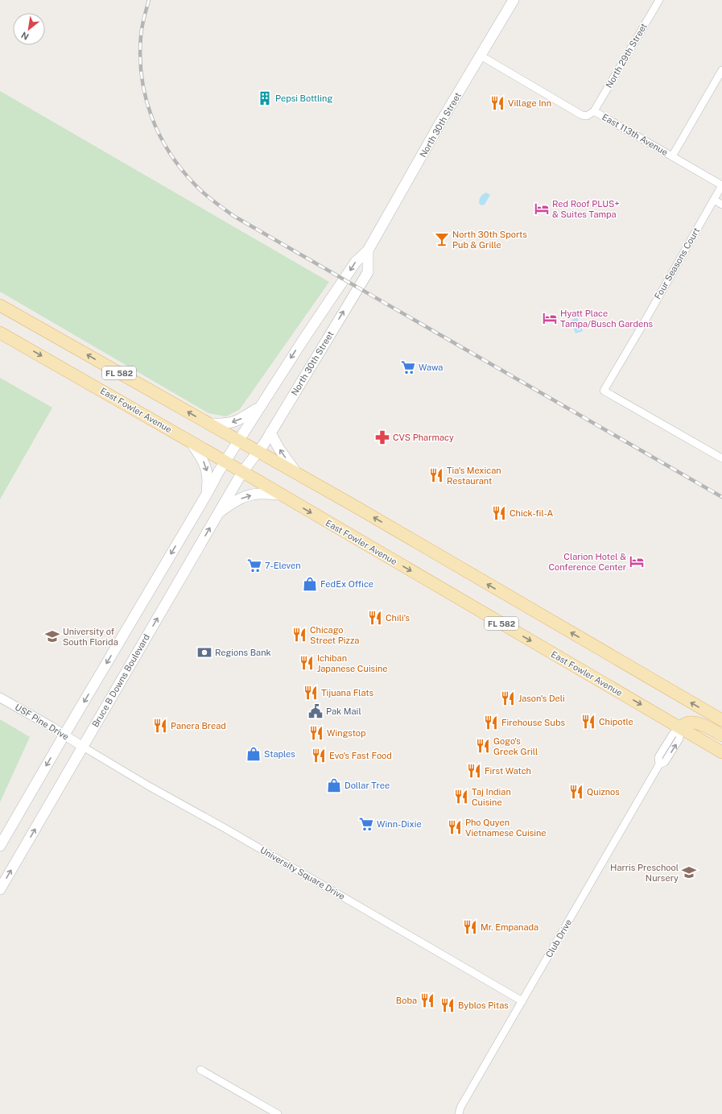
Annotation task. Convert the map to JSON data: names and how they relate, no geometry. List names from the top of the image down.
{
  "streets": {
    "main road": [
      "North 30th Street",
      "FL 582",
      "East Fowler Avenue",
      "Bruce B Downs Boulevard"
    ],
    "street": [
      "North 29th Street",
      "East 113th Avenue",
      "Four Seasons Court",
      "USF Pine Drive",
      "University Square Drive",
      "Club Drive"
    ]
  },
  "crossings": [
    ["North 29th Street", "East 113th Avenue"],
    ["North 30th Street", "East 113th Avenue"],
    ["North 30th Street", "FL 582"],
    ["North 30th Street", "East Fowler Avenue"],
    ["North 30th Street", "Bruce B Downs Boulevard"],
    ["East 113th Avenue", "Four Seasons Court"],
    ["East Fowler Avenue", "Bruce B Downs Boulevard"],
    ["East Fowler Avenue", "Club Drive"],
    ["Bruce B Downs Boulevard", "USF Pine Drive"],
    ["Bruce B Downs Boulevard", "University Square Drive"],
    ["USF Pine Drive", "University Square Drive"],
    ["University Square Drive", "Club Drive"]
  ],
  "places": {
    "building": ["Pepsi Bottling"],
    "restaurant": [
      "Village Inn",
      "Tia's Mexican Restaurant",
      "Chick-fil-A",
      "Chili's",
      "Chicago Street Pizza",
      "Ichiban Japanese Cuisine",
      "Tijuana Flats",
      "Jason's Deli",
      "Chipotle",
      "Firehouse Subs",
      "Panera Bread",
      "Wingstop",
      "Gogo's Greek Grill",
      "Evo's Fast Food",
      "First Watch",
      "Quiznos",
      "Taj Indian Cuisine",
      "Pho Quyen Vietnamese Cuisine",
      "Mr. Empanada",
      "Boba",
      "Byblos Pitas"
    ],
    "hotel": ["Red Roof PLUS+ & Suites Tampa", "Hyatt Place Tampa/Busch Gardens", "Clarion Hotel & Conference Center"],
    "bar": ["North 30th Sports Pub & Grille"],
    "supermarket": ["Wawa", "7-Eleven", "Winn-Dixie"],
    "pharmacy": ["CVS Pharmacy"],
    "shop": ["FedEx Office", "Staples", "Dollar Tree"],
    "school or university": ["University of South Florida", "Harris Preschool Nursery"],
    "bank": ["Regions Bank"],
    "public building": ["Pak Mail"]
  },
  "north": "bottom left"
}
